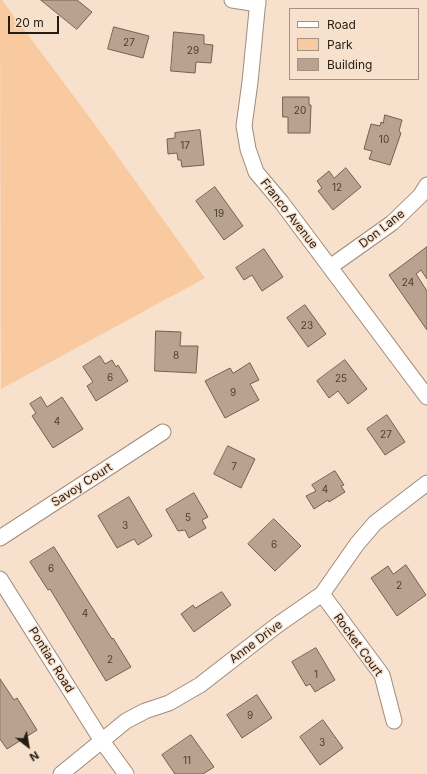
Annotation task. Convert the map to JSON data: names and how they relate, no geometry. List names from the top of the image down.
{
  "streets": {
    "street": [
      "Franco Avenue",
      "Don Lane",
      "Savoy Court",
      "Anne Drive",
      "Rocket Court",
      "Pontiac Road"
    ]
  },
  "crossings": [
    ["Franco Avenue", "Don Lane"],
    ["Anne Drive", "Rocket Court"],
    ["Anne Drive", "Pontiac Road"]
  ],
  "house_numbers": [
    "27",
    "29",
    "20",
    "10",
    "17",
    "12",
    "19",
    "24",
    "23",
    "8",
    "6",
    "25",
    "9",
    "4",
    "27",
    "7",
    "4",
    "5",
    "3",
    "6",
    "6",
    "2",
    "4",
    "2",
    "1",
    "9",
    "3",
    "11"
  ],
  "legend": ["Road", "Park", "Building"],
  "scale_bar": "20 m",
  "north": "bottom right"
}
